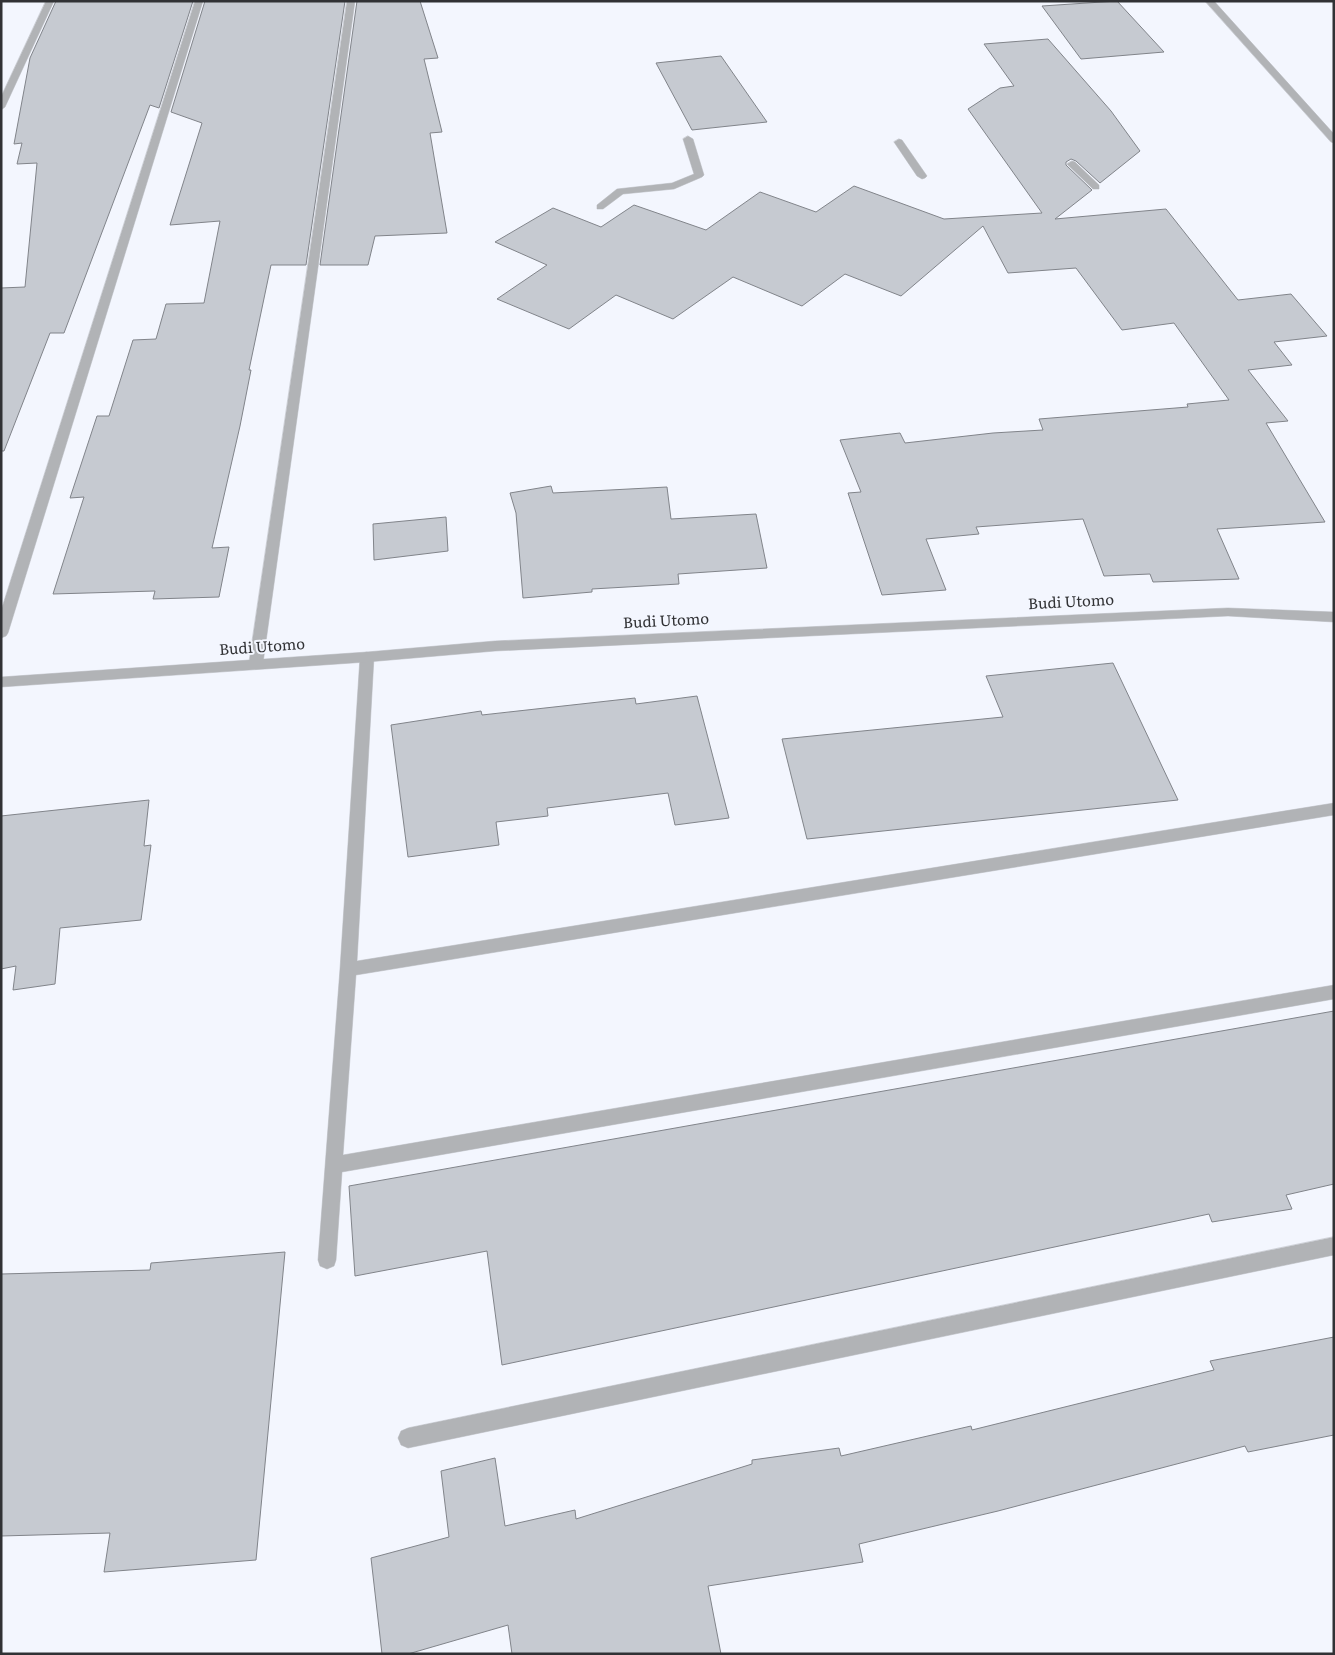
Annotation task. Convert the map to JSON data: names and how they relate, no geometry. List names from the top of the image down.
{
  "streets": {
    "street": ["Budi Utomo"]
  }
}
